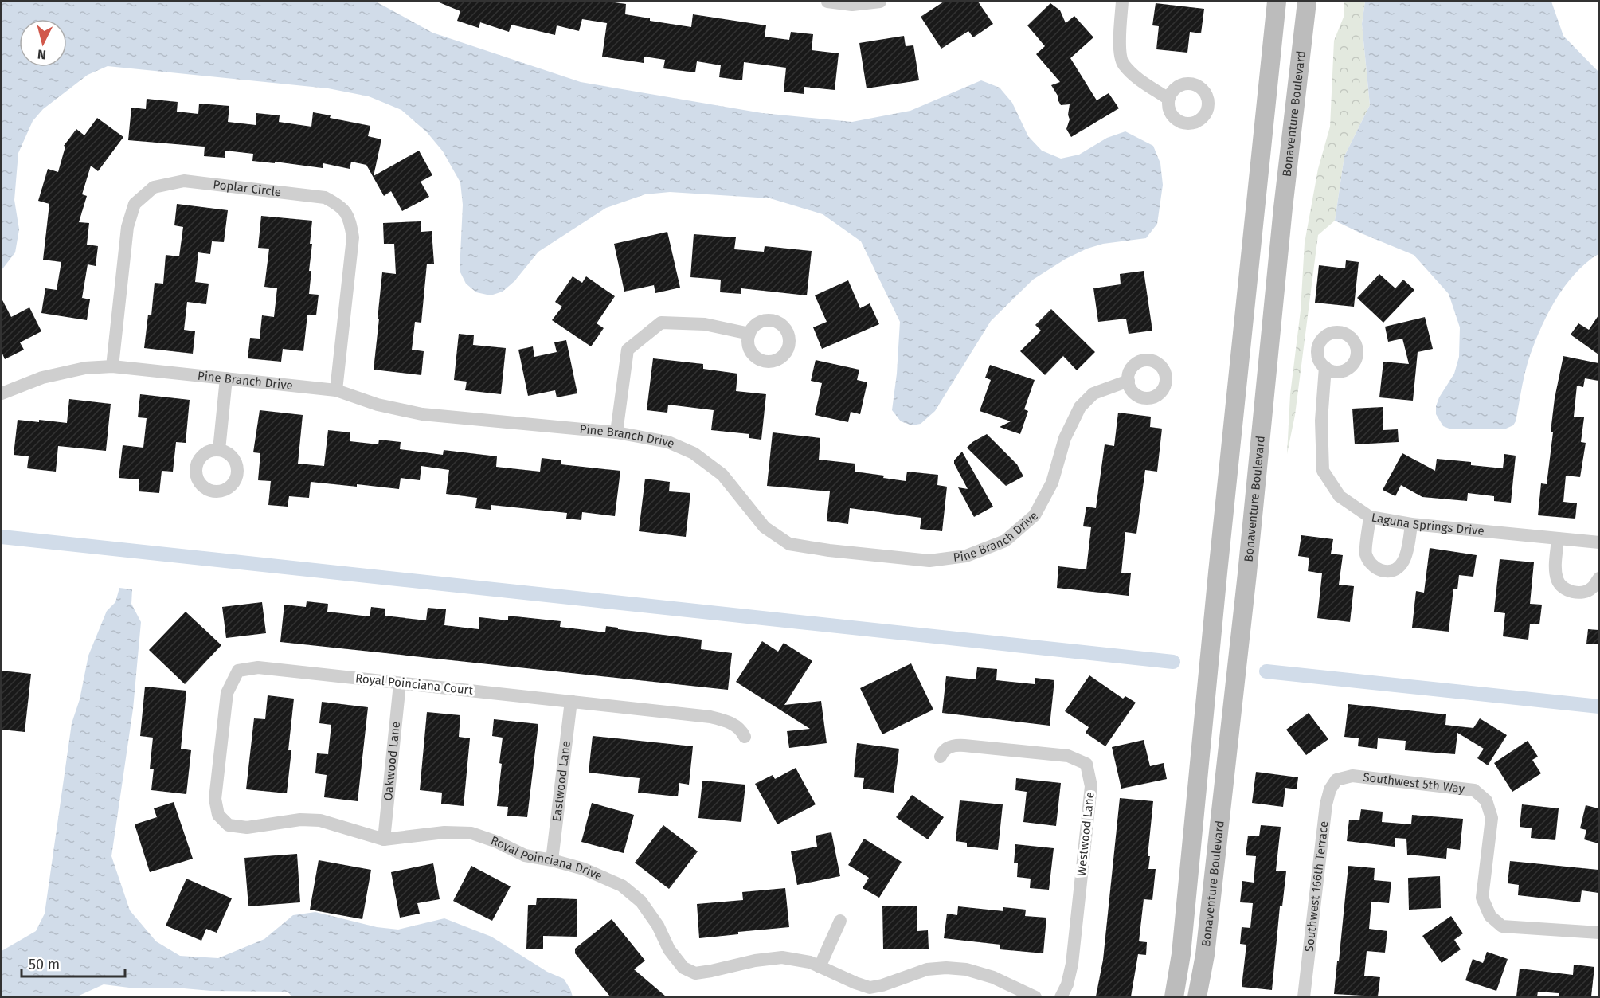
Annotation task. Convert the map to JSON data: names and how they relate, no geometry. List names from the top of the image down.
{
  "streets": {
    "main road": ["Bonaventure Boulevard"],
    "street": [
      "Poplar Circle",
      "Pine Branch Drive",
      "Laguna Springs Drive",
      "Royal Poinciana Court",
      "Oakwood Lane",
      "Eastwood Lane",
      "Southwest 5th Way",
      "Westwood Lane",
      "Royal Poinciana Drive",
      "Southwest 166th Terrace"
    ]
  },
  "crossings": [
    ["Poplar Circle", "Pine Branch Drive"],
    ["Royal Poinciana Court", "Oakwood Lane"],
    ["Royal Poinciana Court", "Eastwood Lane"],
    ["Royal Poinciana Court", "Royal Poinciana Drive"],
    ["Oakwood Lane", "Royal Poinciana Drive"],
    ["Eastwood Lane", "Royal Poinciana Drive"],
    ["Southwest 5th Way", "Southwest 166th Terrace"]
  ],
  "scale_bar": "50 m",
  "north": "bottom"
}
